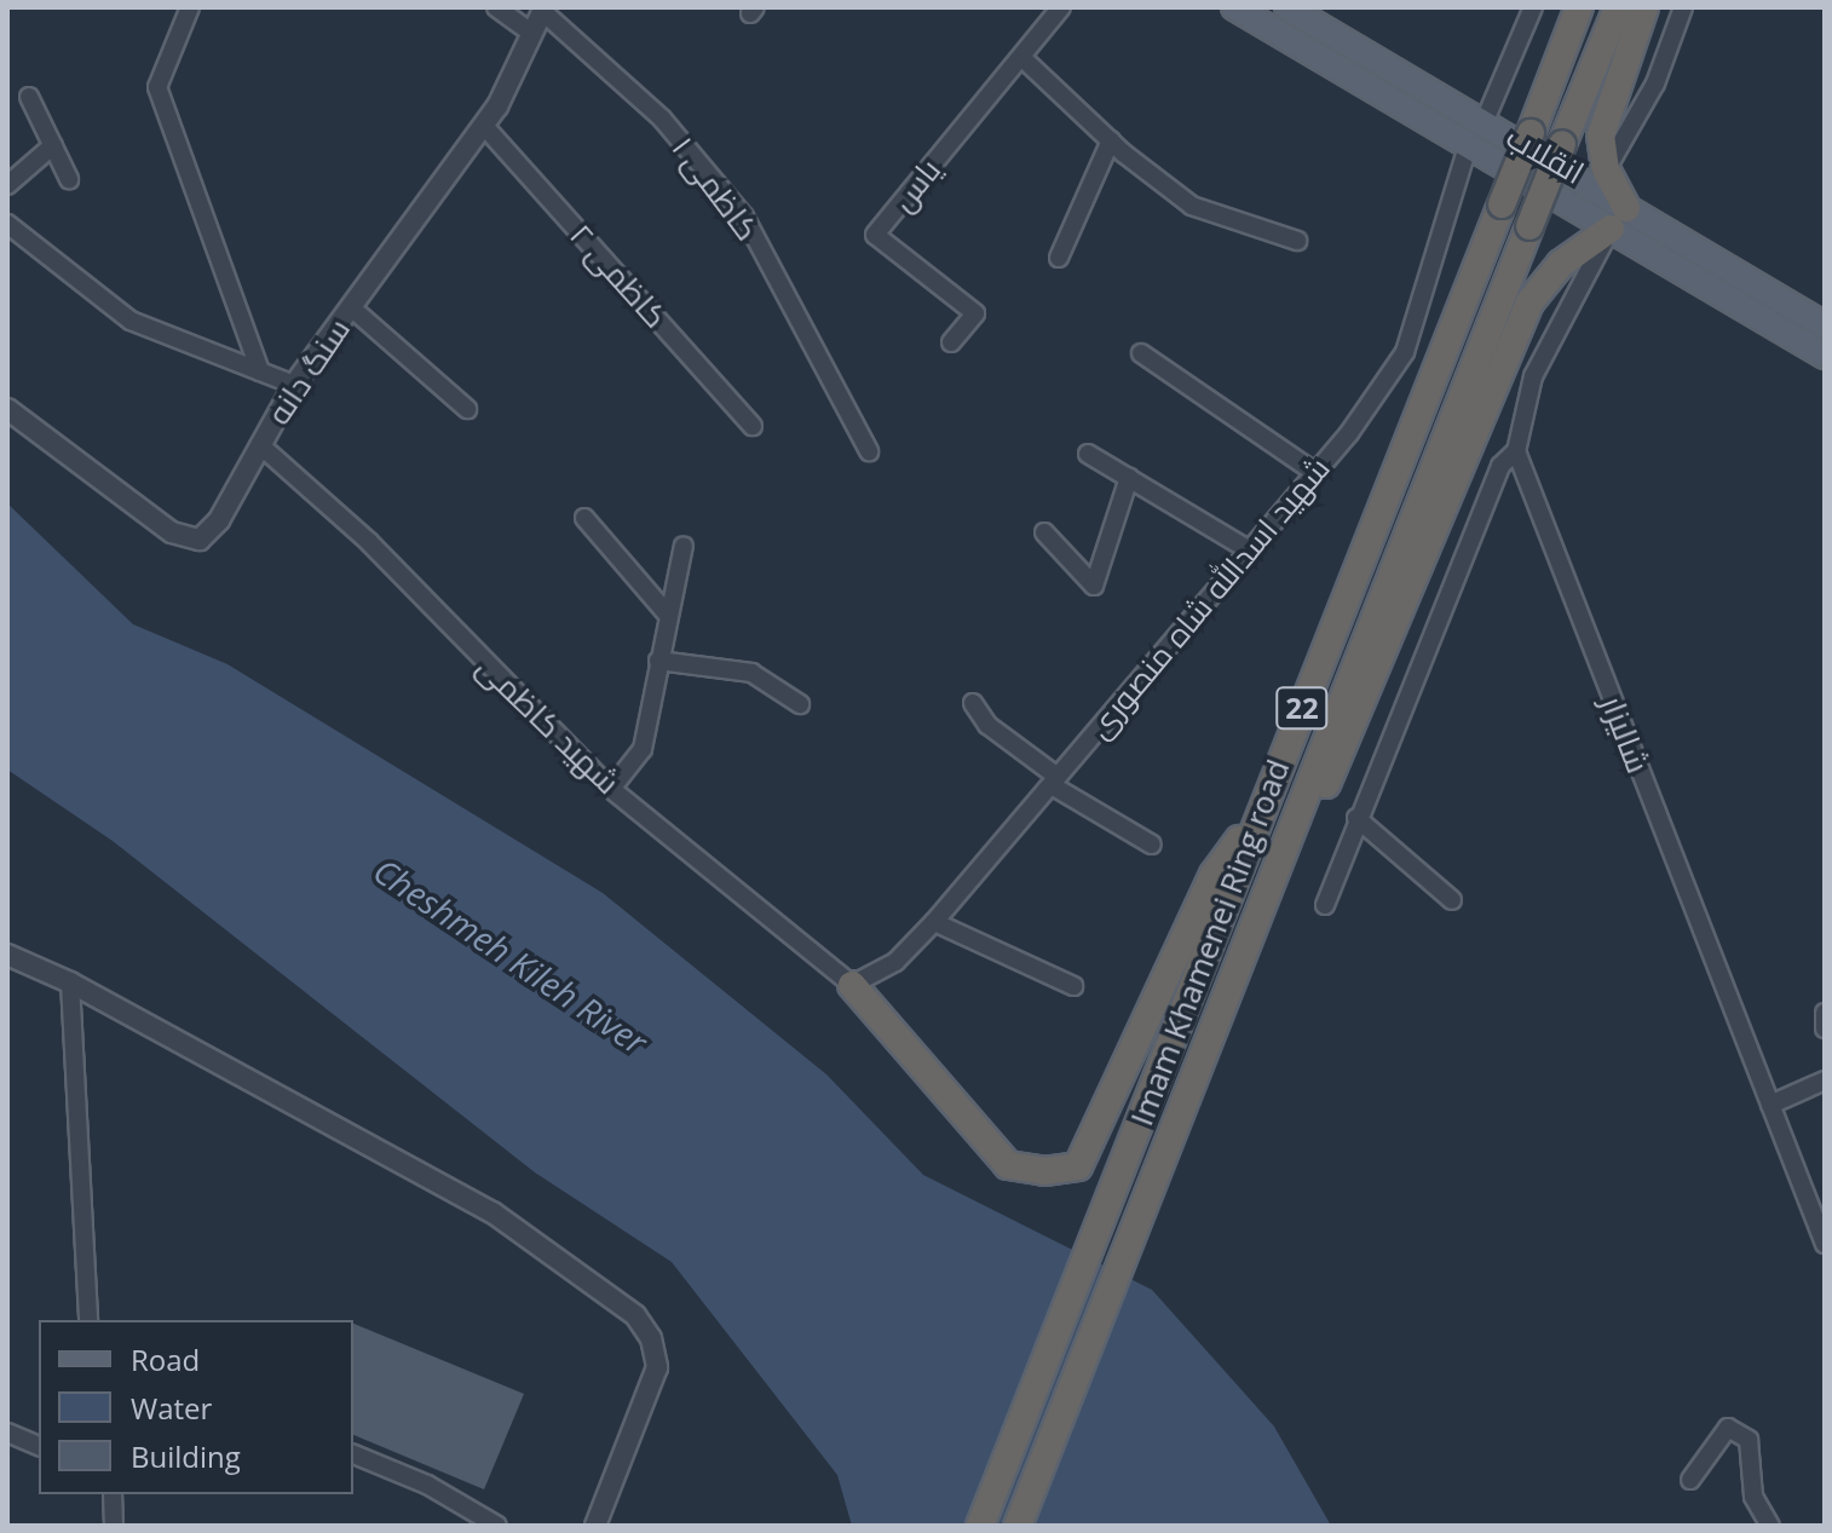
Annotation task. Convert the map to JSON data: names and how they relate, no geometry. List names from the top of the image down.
{
  "streets": {
    "highway": ["22", "Imam Khamenei Ring road"],
    "main road": ["انقلاب"],
    "street": [
      "یاس",
      "کاظمی ۱",
      "کاظمی ۲",
      "سنگ دانه",
      "شهید اسدالله شاه منصوری",
      "شهید کاظمی",
      "شالیزار"
    ]
  },
  "crossings": [
    ["انقلاب", "شهید اسدالله شاه منصوری"],
    ["کاظمی ۱", "سنگ دانه"],
    ["کاظمی ۲", "سنگ دانه"],
    ["سنگ دانه", "شهید کاظمی"],
    ["شهید اسدالله شاه منصوری", "شهید کاظمی"]
  ],
  "water": ["Cheshmeh Kileh River"],
  "legend": ["Road", "Water", "Building"]
}
